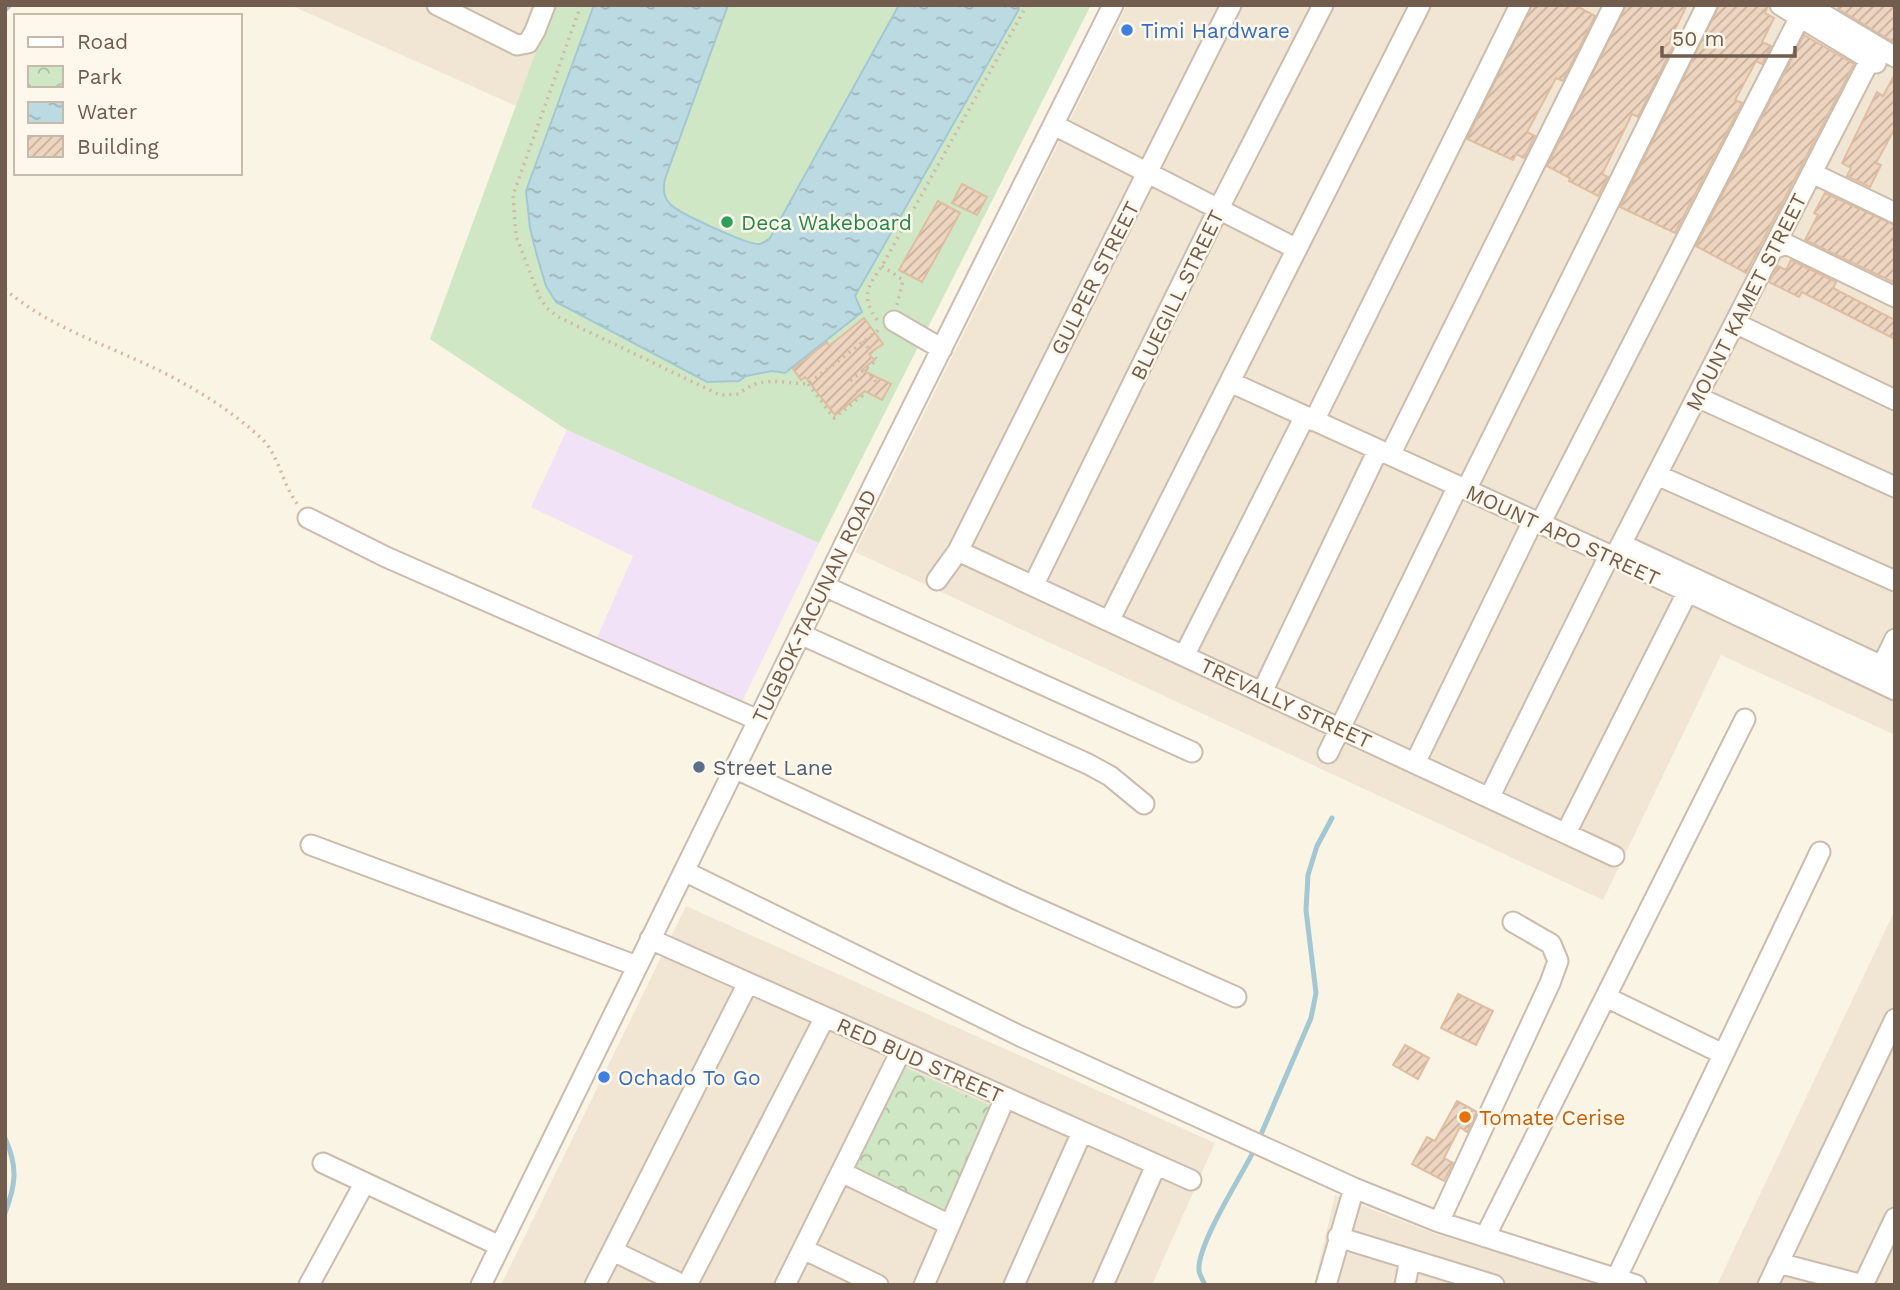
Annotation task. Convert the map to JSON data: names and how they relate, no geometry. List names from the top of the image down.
{
  "streets": {
    "street": [
      "GULPER STREET",
      "BLUEGILL STREET",
      "MOUNT KAMET STREET",
      "MOUNT APO STREET",
      "TUGBOK-TACUNAN ROAD",
      "TREVALLY STREET",
      "RED BUD STREET"
    ]
  },
  "crossings": [
    ["GULPER STREET", "TREVALLY STREET"],
    ["BLUEGILL STREET", "TREVALLY STREET"],
    ["MOUNT KAMET STREET", "MOUNT APO STREET"],
    ["MOUNT KAMET STREET", "TREVALLY STREET"],
    ["TUGBOK-TACUNAN ROAD", "RED BUD STREET"]
  ],
  "places": [
    "Timi Hardware",
    "Deca Wakeboard",
    "Street Lane",
    "Ochado To Go",
    "Tomate Cerise"
  ],
  "legend": [
    "Road",
    "Park",
    "Water",
    "Building"
  ],
  "scale_bar": "50 m"
}
